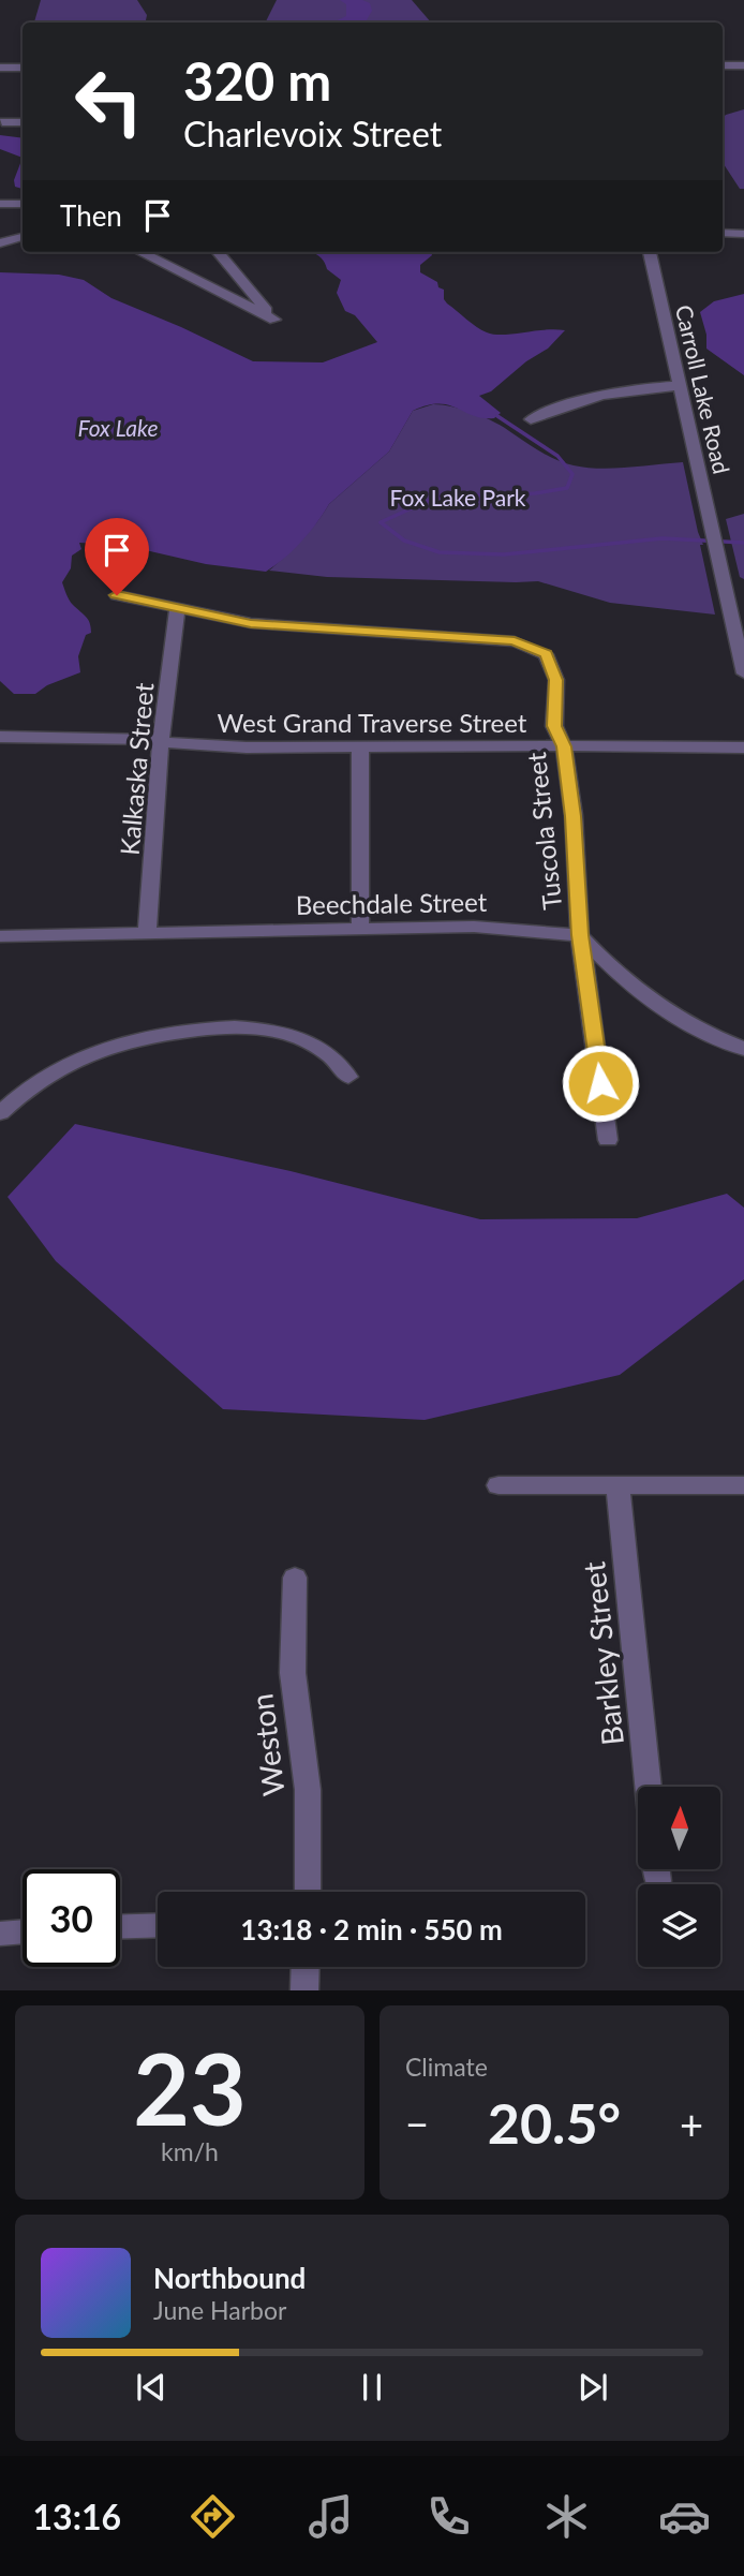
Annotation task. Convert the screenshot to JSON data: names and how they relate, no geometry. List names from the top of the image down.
{
  "streets": {
    "street": [
      "Carroll Lake Road",
      "West Grand Traverse Street",
      "Kalkaska Street",
      "Tuscola Street",
      "Beechdale Street",
      "Barkley Street",
      "Weston"
    ]
  },
  "crossings": [
    ["West Grand Traverse Street", "Kalkaska Street"],
    ["West Grand Traverse Street", "Tuscola Street"],
    ["Kalkaska Street", "Tuscola Street"],
    ["Kalkaska Street", "Beechdale Street"],
    ["Tuscola Street", "Beechdale Street"]
  ],
  "water": ["Fox Lake"],
  "parks": ["Fox Lake Park"],
  "north": "top",
  "page": {
    "turn": ["320 m", "Charlevoix Street"],
    "then": "Then",
    "limit": "30",
    "trip": "13:18 · 2 min · 550 m",
    "tile": [
      ["23", "km/h"],
      "Climate"
    ],
    "heat": ["−", "20.5°", "+"],
    "song": ["Northbound", "June Harbor"],
    "tabs": "13:16"
  }
}
